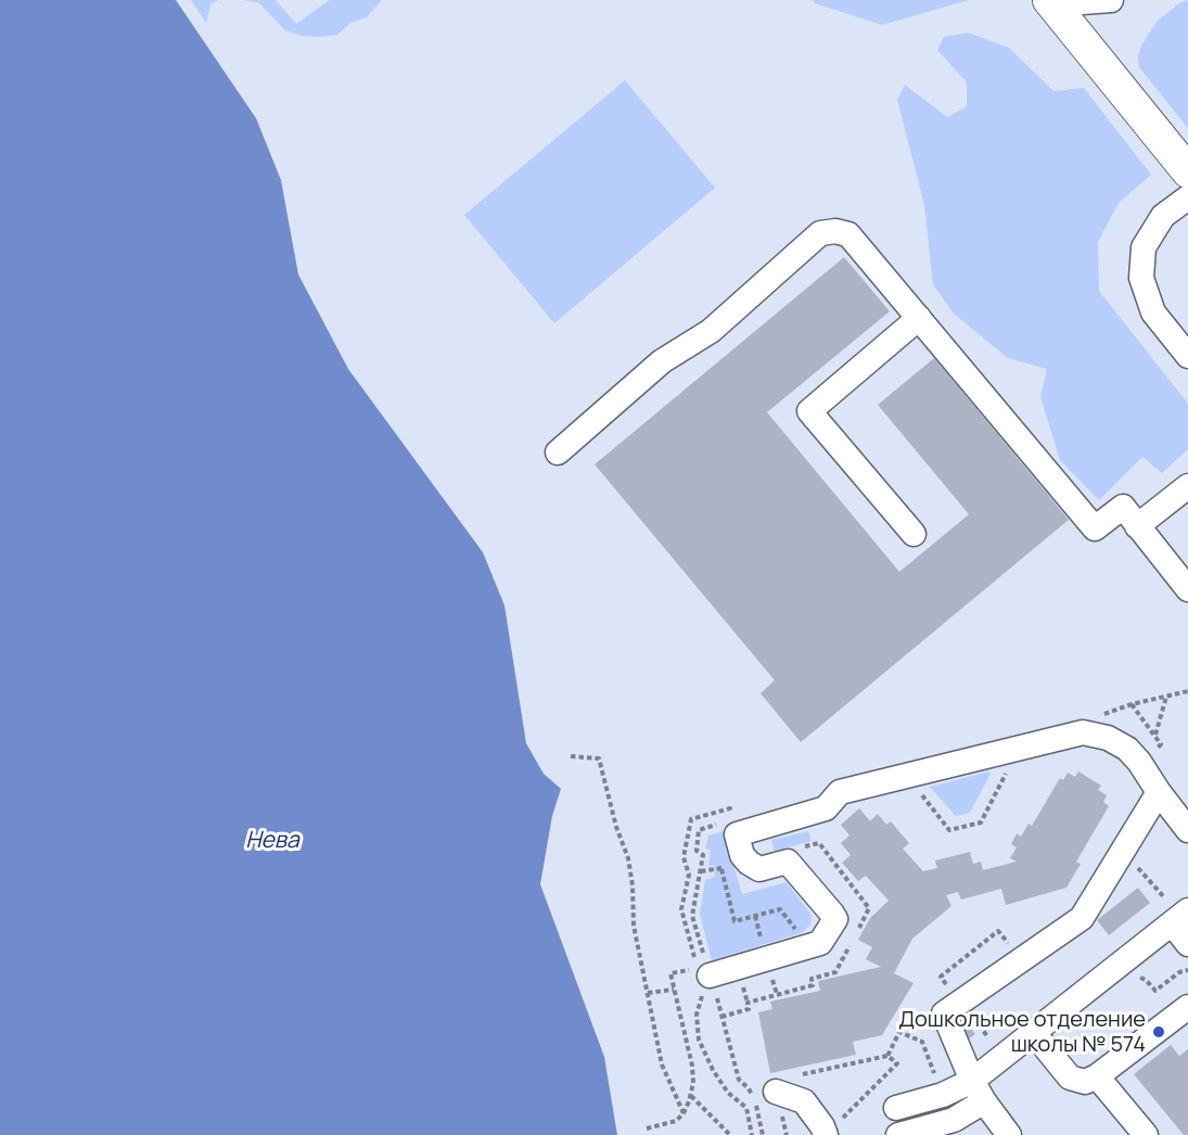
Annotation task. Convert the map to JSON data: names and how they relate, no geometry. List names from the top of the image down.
{
  "water": ["Нева"],
  "places": ["Дошкольное отделение школы № 574"]
}
